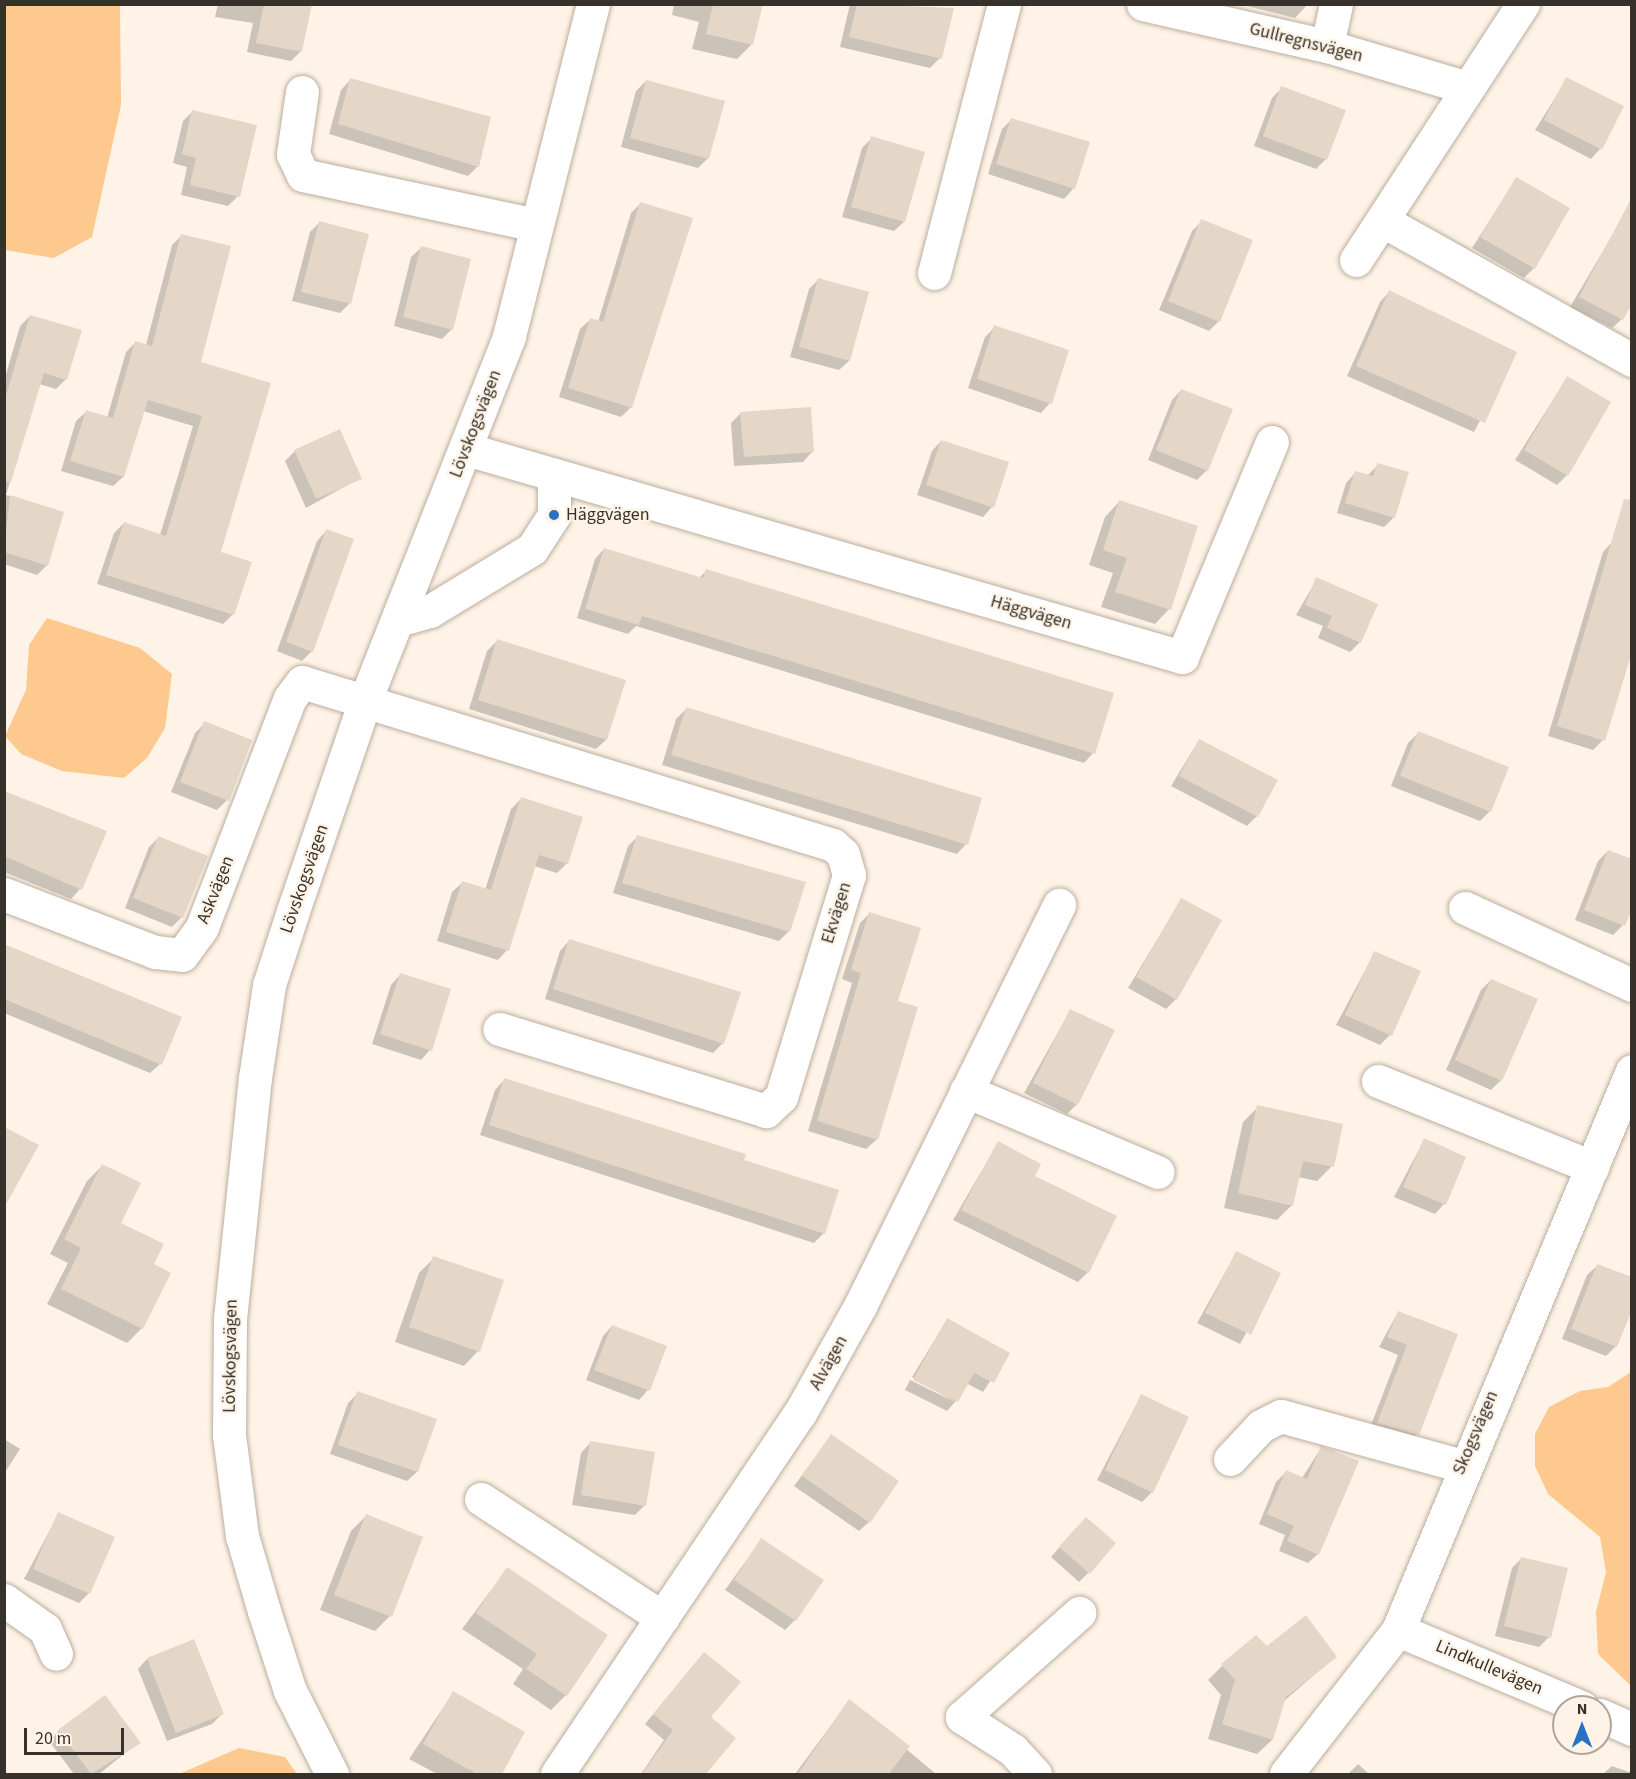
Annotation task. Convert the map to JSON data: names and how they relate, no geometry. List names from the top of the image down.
{
  "streets": {
    "street": [
      "Gullregnsvägen",
      "Lövskogsvägen",
      "Häggvägen",
      "Askvägen",
      "Ekvägen",
      "Alvägen",
      "Skogsvägen",
      "Lindkullevägen"
    ]
  },
  "crossings": [
    ["Lövskogsvägen", "Häggvägen"],
    ["Lövskogsvägen", "Askvägen"],
    ["Lövskogsvägen", "Ekvägen"],
    ["Askvägen", "Ekvägen"],
    ["Skogsvägen", "Lindkullevägen"]
  ],
  "places": ["Häggvägen"],
  "scale_bar": "20 m",
  "north": "top"
}
